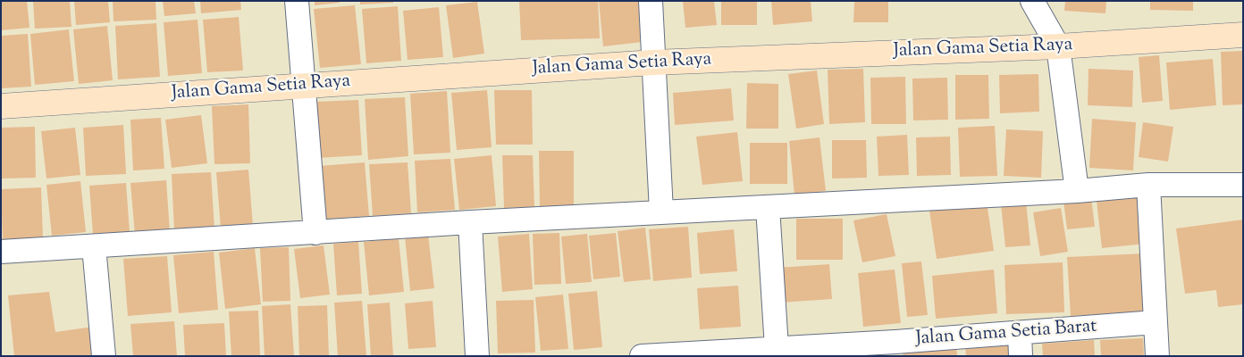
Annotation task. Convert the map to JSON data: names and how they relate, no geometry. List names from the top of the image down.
{
  "streets": {
    "street": ["Jalan Gama Setia Raya", "Jalan Gama Setia Barat"]
  }
}
